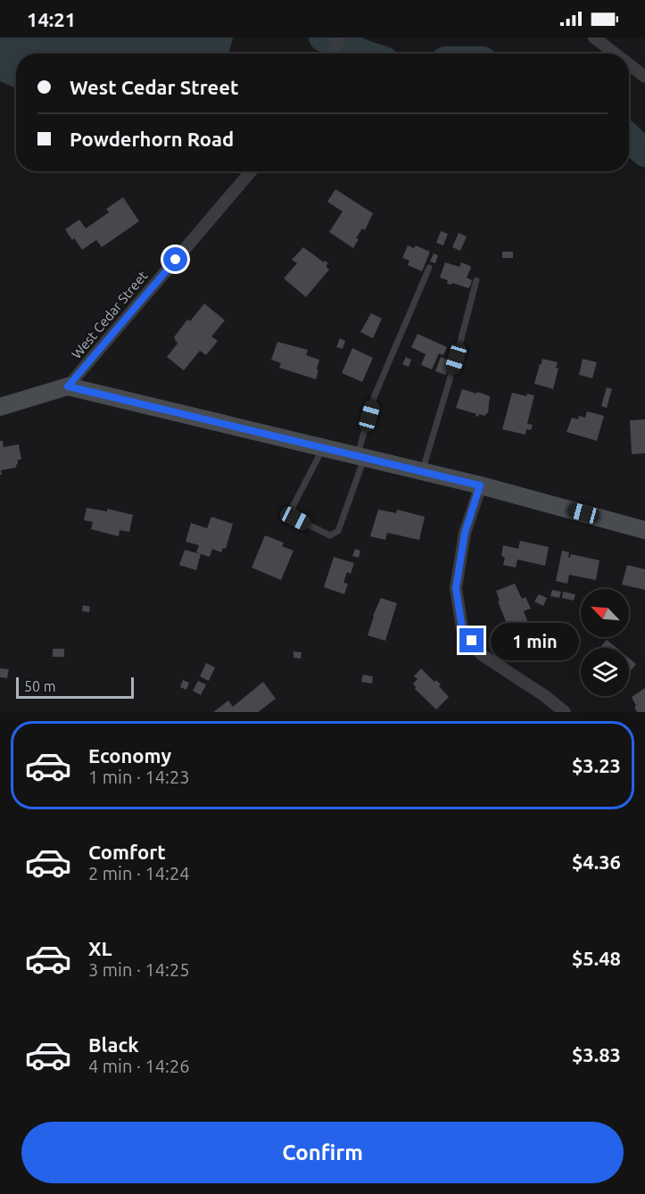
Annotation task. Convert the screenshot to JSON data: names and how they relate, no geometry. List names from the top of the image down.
{
  "streets": {
    "street": ["West Cedar Street"]
  },
  "scale_bar": "50 m",
  "north": "top left",
  "page": {
    "status": "14:21",
    "banner": ["West Cedar Street", "Powderhorn Road"],
    "bubble": "1 min",
    "scale": "50 m",
    "list": [
      {
        "name": "Economy",
        "note": "1 min · 14:23",
        "value": "$3.23"
      },
      {
        "name": "Comfort",
        "note": "2 min · 14:24",
        "value": "$4.36"
      },
      {
        "name": "XL",
        "note": "3 min · 14:25",
        "value": "$5.48"
      },
      {
        "name": "Black",
        "note": "4 min · 14:26",
        "value": "$3.83"
      }
    ],
    "buttons": "Confirm"
  }
}
